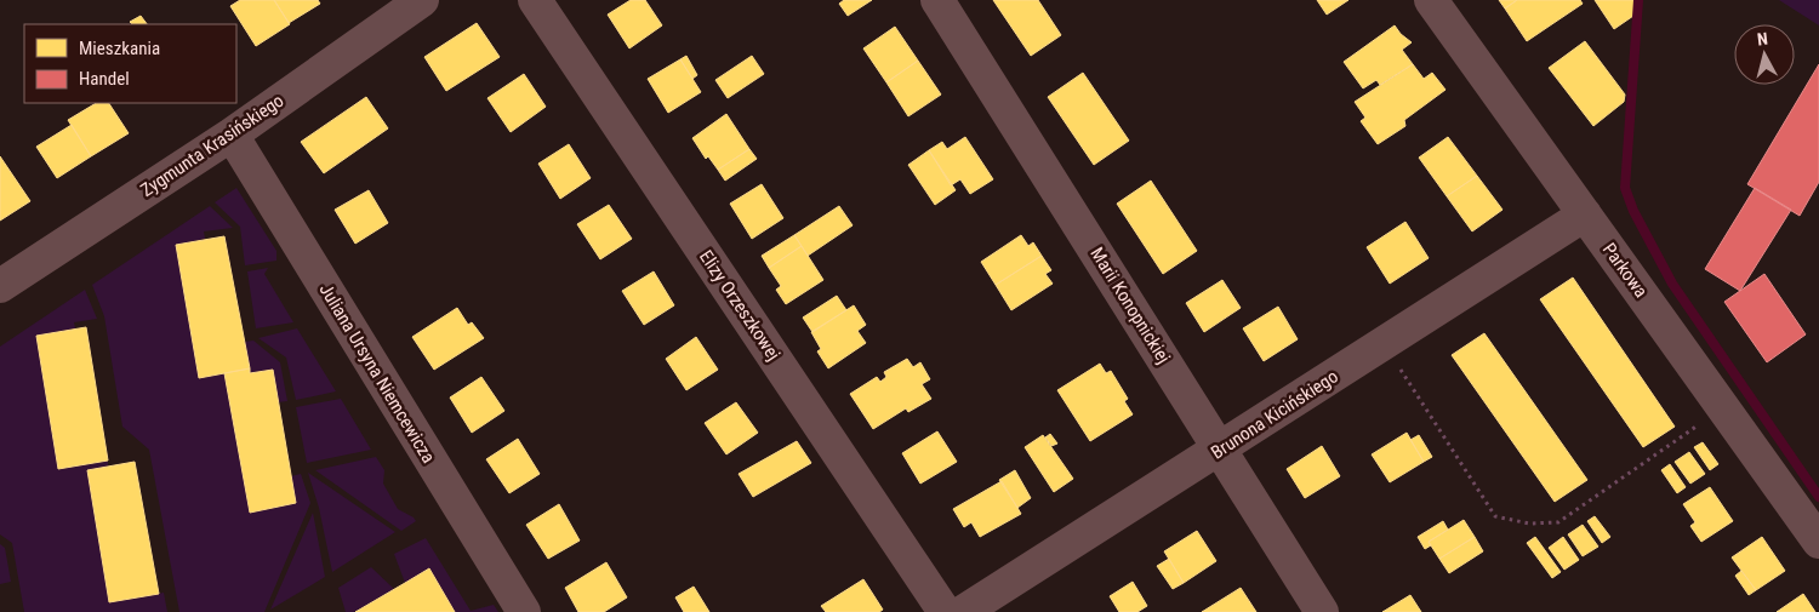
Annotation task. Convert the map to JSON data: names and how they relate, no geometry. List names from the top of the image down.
{
  "streets": {
    "street": [
      "Zygmunta Krasińskiego",
      "Parkowa",
      "Elizy Orzeszkowej",
      "Marii Konopnickiej",
      "Juliana Ursyna Niemcewicza",
      "Brunona Kicińskiego"
    ]
  },
  "crossings": [
    ["Zygmunta Krasińskiego", "Juliana Ursyna Niemcewicza"],
    ["Parkowa", "Brunona Kicińskiego"],
    ["Marii Konopnickiej", "Brunona Kicińskiego"]
  ],
  "legend": ["Mieszkania", "Handel"],
  "north": "top"
}
